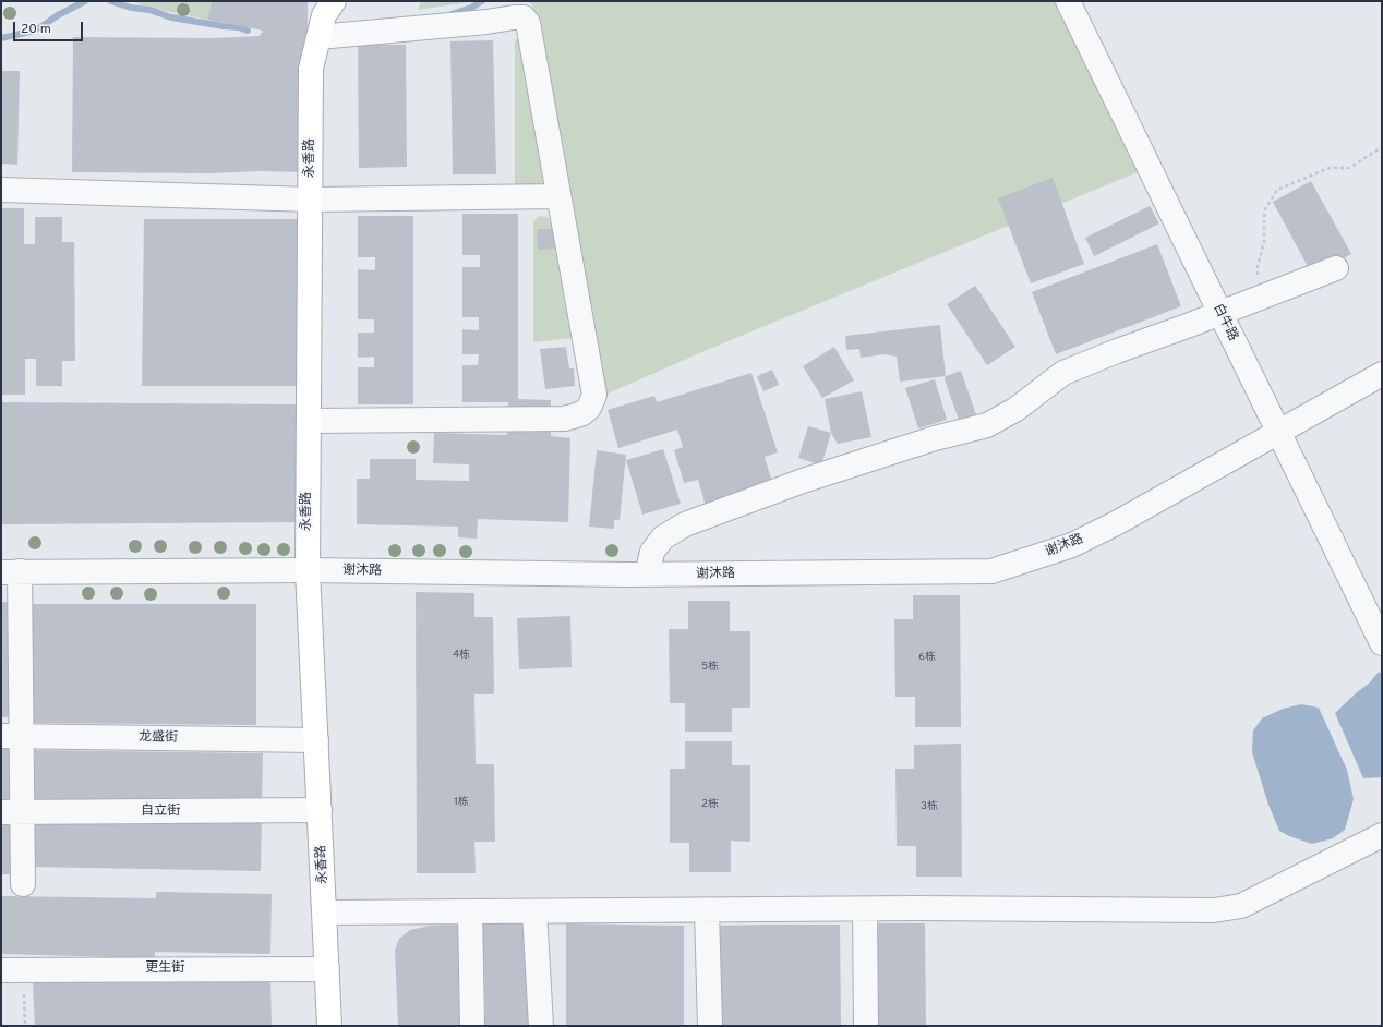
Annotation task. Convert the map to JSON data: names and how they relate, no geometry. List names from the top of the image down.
{
  "streets": {
    "main road": ["永香路"],
    "street": [
      "白牛路",
      "谢沐路",
      "龙盛街",
      "自立街",
      "更生街"
    ]
  },
  "crossings": [
    ["永香路", "谢沐路"],
    ["永香路", "龙盛街"],
    ["永香路", "自立街"],
    ["永香路", "更生街"],
    ["白牛路", "谢沐路"]
  ],
  "house_numbers": [
    "4栋",
    "6栋",
    "5栋",
    "1栋",
    "2栋",
    "3栋"
  ],
  "scale_bar": "20 m"
}
